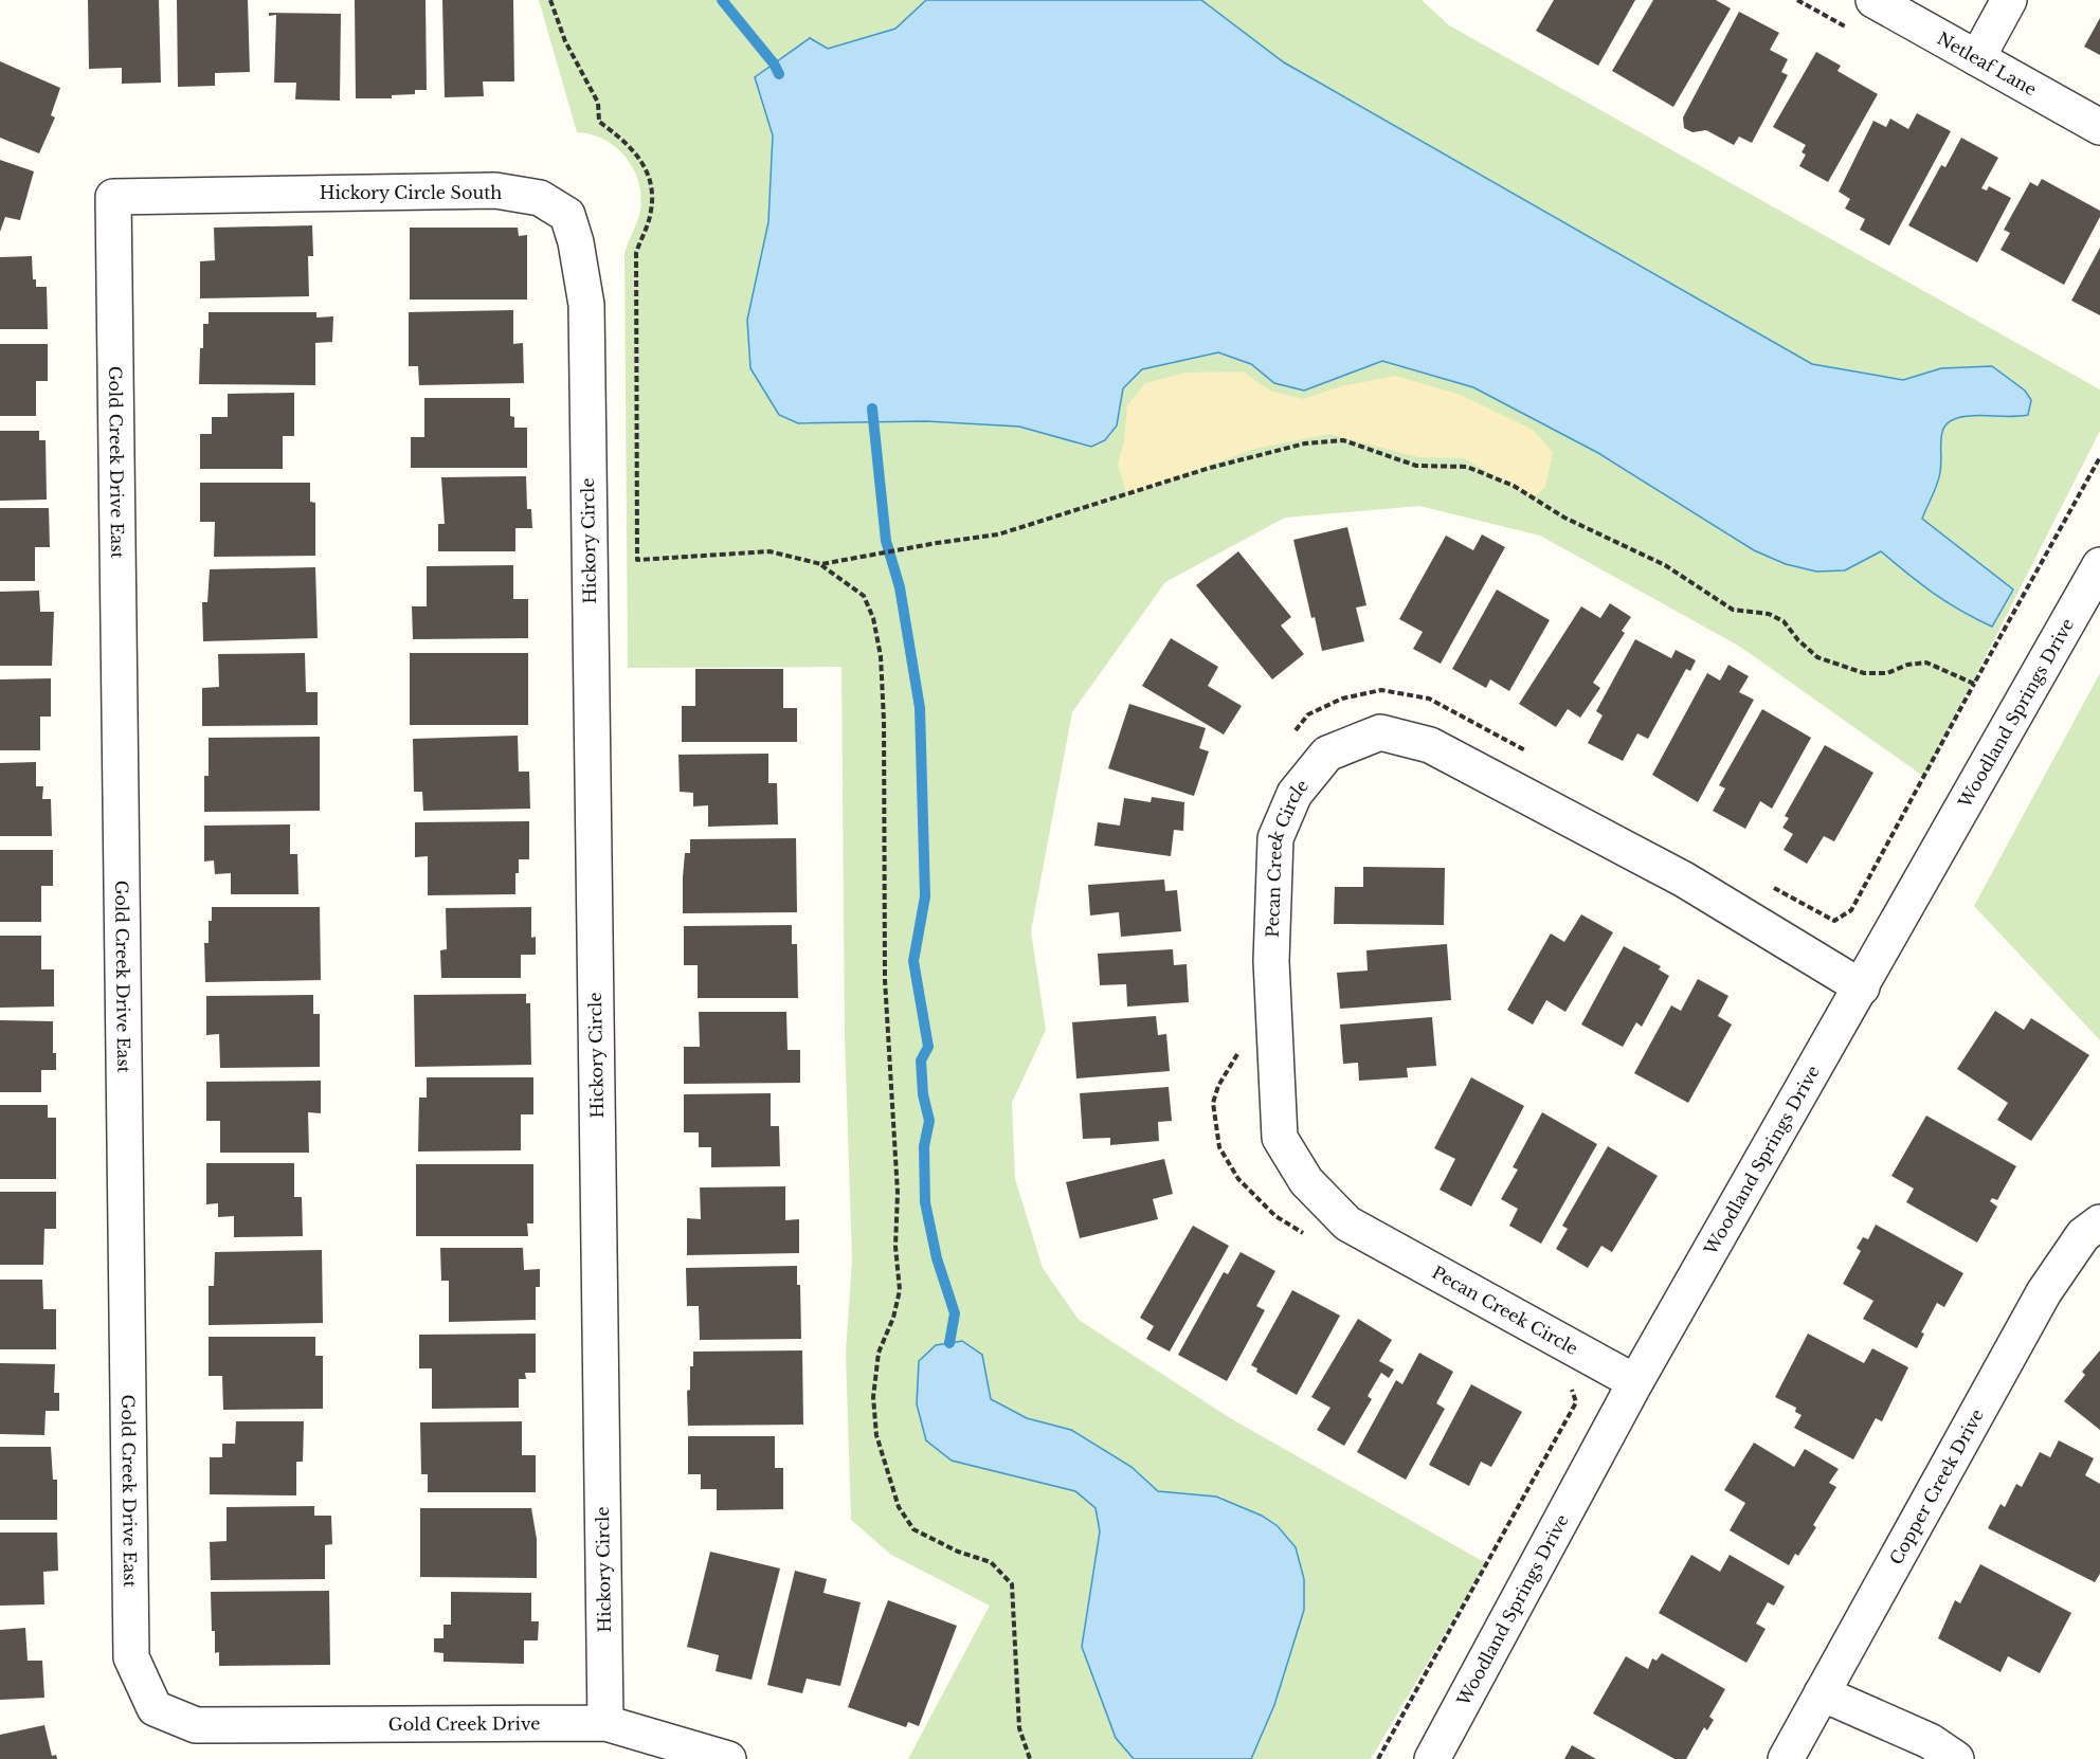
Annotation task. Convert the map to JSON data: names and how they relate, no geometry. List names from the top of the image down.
{
  "streets": {
    "street": [
      "Netleaf Lane",
      "Hickory Circle South",
      "Gold Creek Drive East",
      "Hickory Circle",
      "Woodland Springs Drive",
      "Pecan Creek Circle",
      "Copper Creek Drive",
      "Gold Creek Drive"
    ]
  },
  "crossings": [
    ["Hickory Circle South", "Gold Creek Drive East"],
    ["Hickory Circle South", "Hickory Circle"],
    ["Gold Creek Drive East", "Gold Creek Drive"],
    ["Hickory Circle", "Gold Creek Drive"],
    ["Woodland Springs Drive", "Pecan Creek Circle"]
  ]
}
